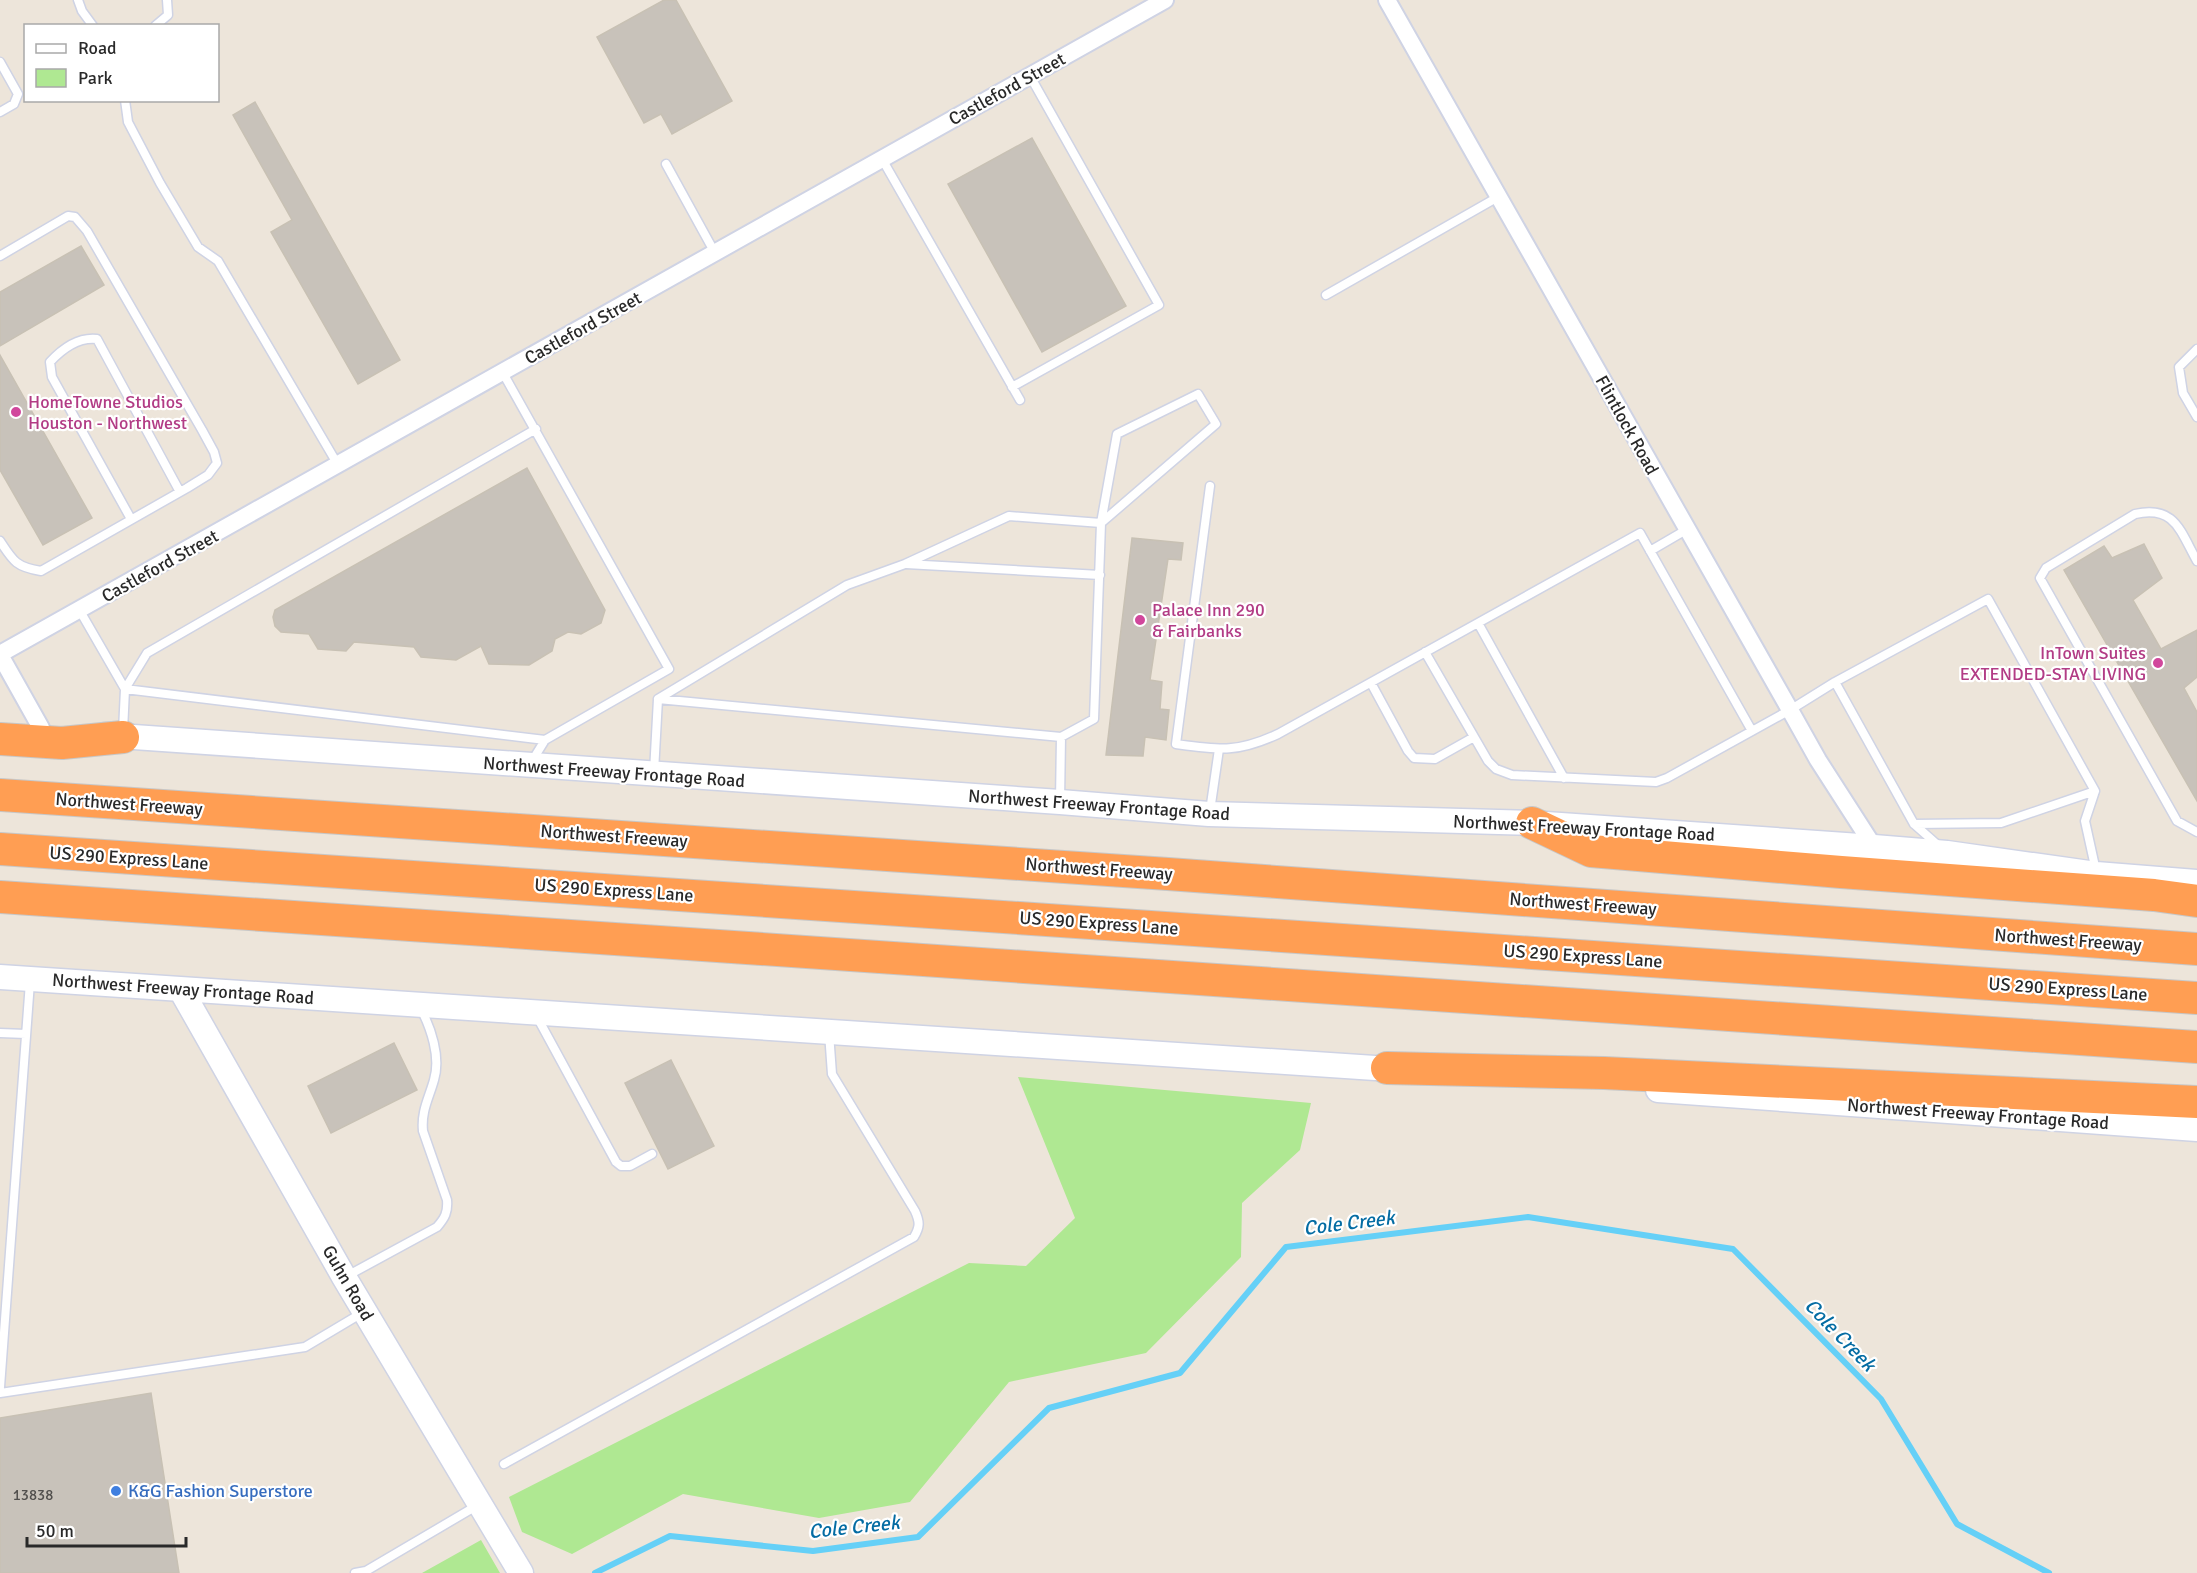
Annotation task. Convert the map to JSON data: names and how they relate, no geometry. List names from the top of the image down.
{
  "streets": {
    "highway": ["Northwest Freeway", "US 290 Express Lane"],
    "main road": ["Northwest Freeway Frontage Road", "Guhn Road"],
    "street": ["Castleford Street", "Flintlock Road"]
  },
  "crossings": [
    ["Flintlock Road", "Northwest Freeway Frontage Road"],
    ["Northwest Freeway Frontage Road", "Guhn Road"]
  ],
  "water": ["Cole Creek"],
  "places": [
    "HomeTowne Studios Houston - Northwest",
    "Palace Inn 290 & Fairbanks",
    "InTown Suites EXTENDED-STAY LIVING",
    "K&G Fashion Superstore"
  ],
  "house_numbers": ["13838"],
  "legend": ["Road", "Park"],
  "scale_bar": "50 m"
}
